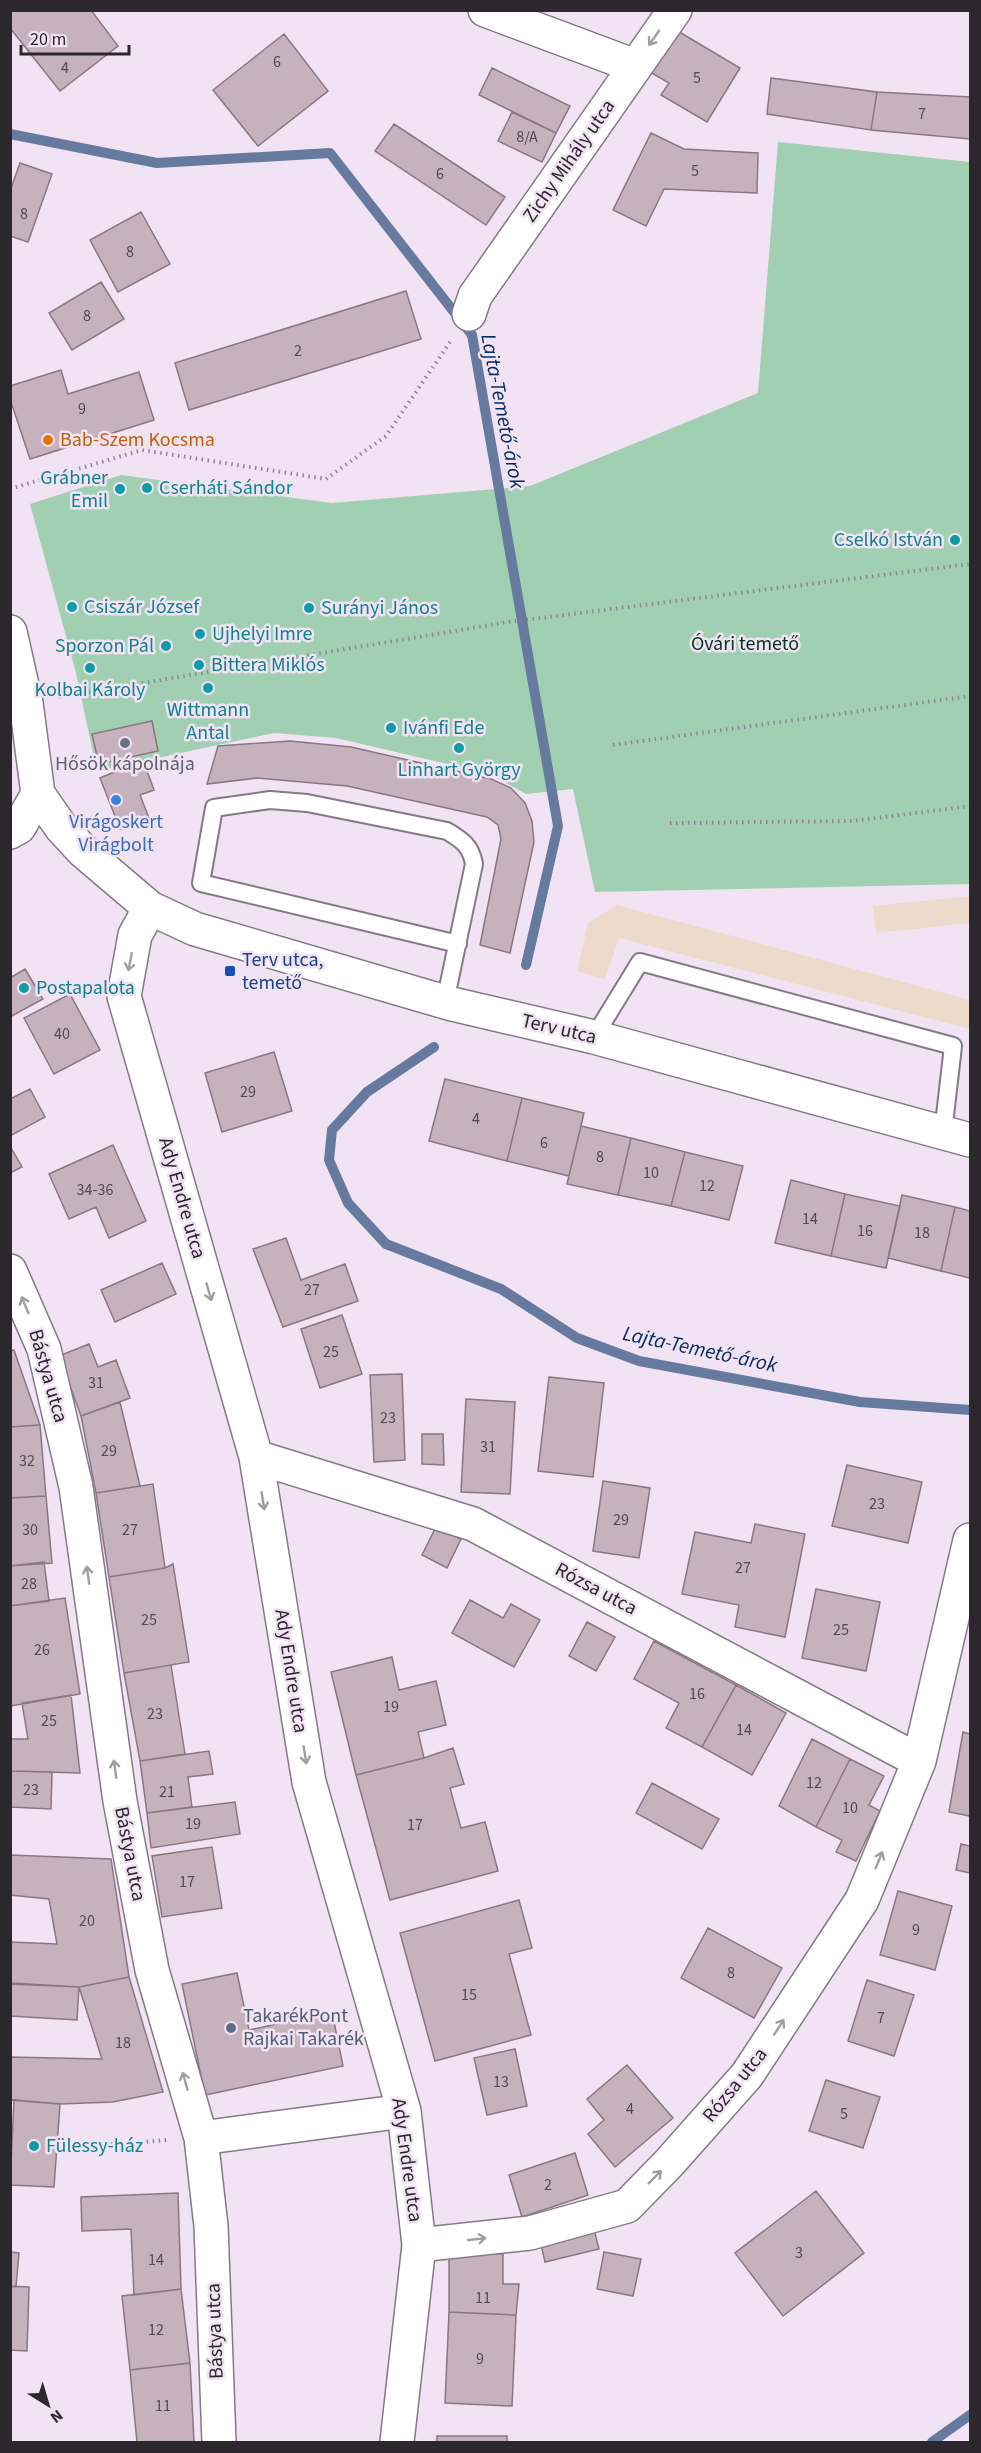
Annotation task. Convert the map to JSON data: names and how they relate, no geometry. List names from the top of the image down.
{
  "streets": {
    "street": [
      "Zichy Mihály utca",
      "Terv utca",
      "Ady Endre utca",
      "Bástya utca",
      "Rózsa utca"
    ]
  },
  "crossings": [
    ["Terv utca", "Ady Endre utca"],
    ["Ady Endre utca", "Rózsa utca"]
  ],
  "one_way": ["Ady Endre utca", "Bástya utca", "Rózsa utca"],
  "water": ["Lajta-Temető-árok"],
  "parks": ["Óvári temető"],
  "places": {
    "other": [
      "Bab-Szem Kocsma",
      "Cserháti Sándor",
      "Grábner Emil",
      "Cselkó István",
      "Csiszár József",
      "Surányi János",
      "Ujhelyi Imre",
      "Sporzon Pál",
      "Bittera Miklós",
      "Kolbai Károly",
      "Wittmann Antal",
      "Ivánfi Ede",
      "Hősök kápolnája",
      "Linhart György",
      "Virágoskert Virágbolt",
      "Postapalota",
      "TakarékPont Rajkai Takarék",
      "Fülessy-ház"
    ],
    "transit": ["Terv utca, temető"]
  },
  "house_numbers": [
    "6",
    "4",
    "5",
    "7",
    "8/A",
    "5",
    "6",
    "8",
    "8",
    "8",
    "2",
    "9",
    "40",
    "29",
    "4",
    "6",
    "8",
    "10",
    "12",
    "34-36",
    "14",
    "16",
    "18",
    "27",
    "25",
    "31",
    "23",
    "31",
    "29",
    "32",
    "23",
    "29",
    "30",
    "27",
    "27",
    "28",
    "25",
    "25",
    "26",
    "16",
    "19",
    "23",
    "25",
    "14",
    "12",
    "23",
    "21",
    "10",
    "19",
    "17",
    "17",
    "20",
    "9",
    "8",
    "15",
    "7",
    "18",
    "13",
    "4",
    "5",
    "2",
    "3",
    "14",
    "11",
    "12",
    "9",
    "11"
  ],
  "scale_bar": "20 m",
  "north": "bottom right"
}
